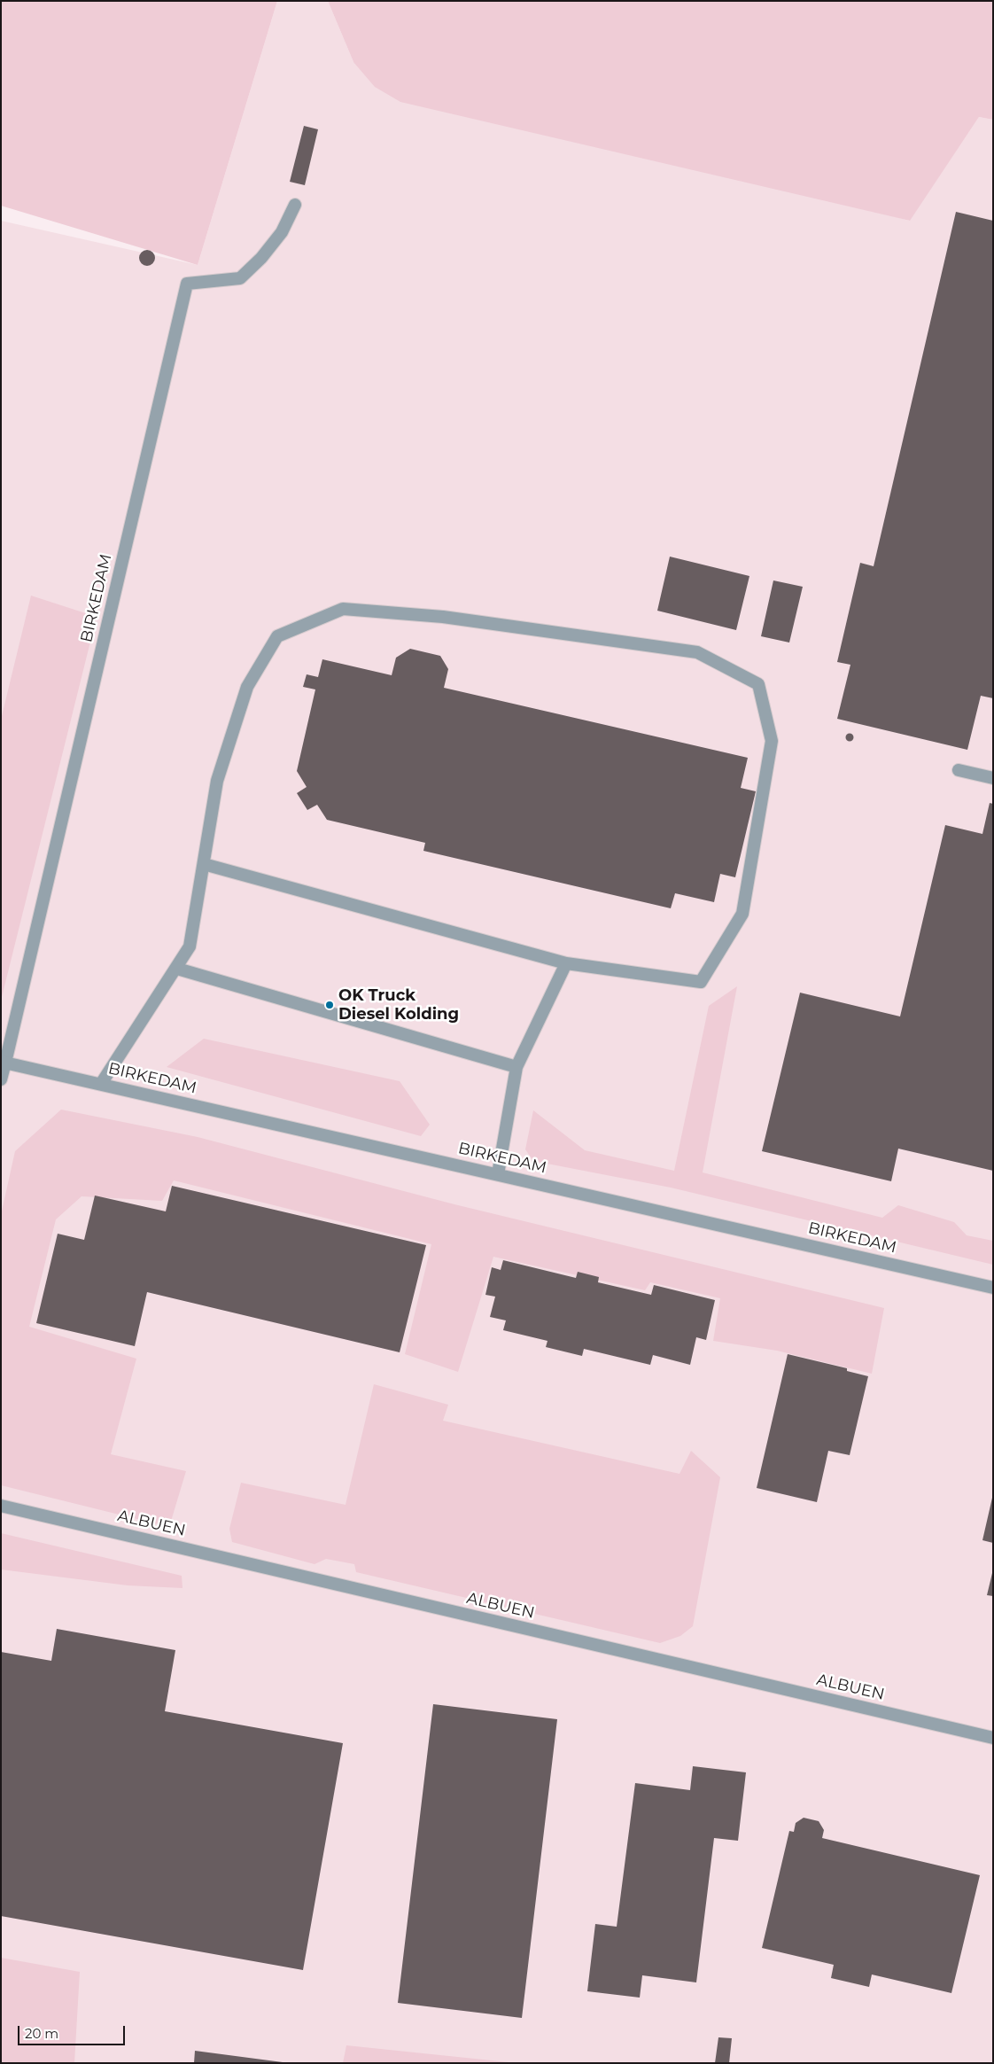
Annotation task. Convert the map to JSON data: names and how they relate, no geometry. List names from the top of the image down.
{
  "streets": {
    "street": ["BIRKEDAM", "ALBUEN"]
  },
  "places": ["OK Truck Diesel Kolding"],
  "scale_bar": "20 m"
}
